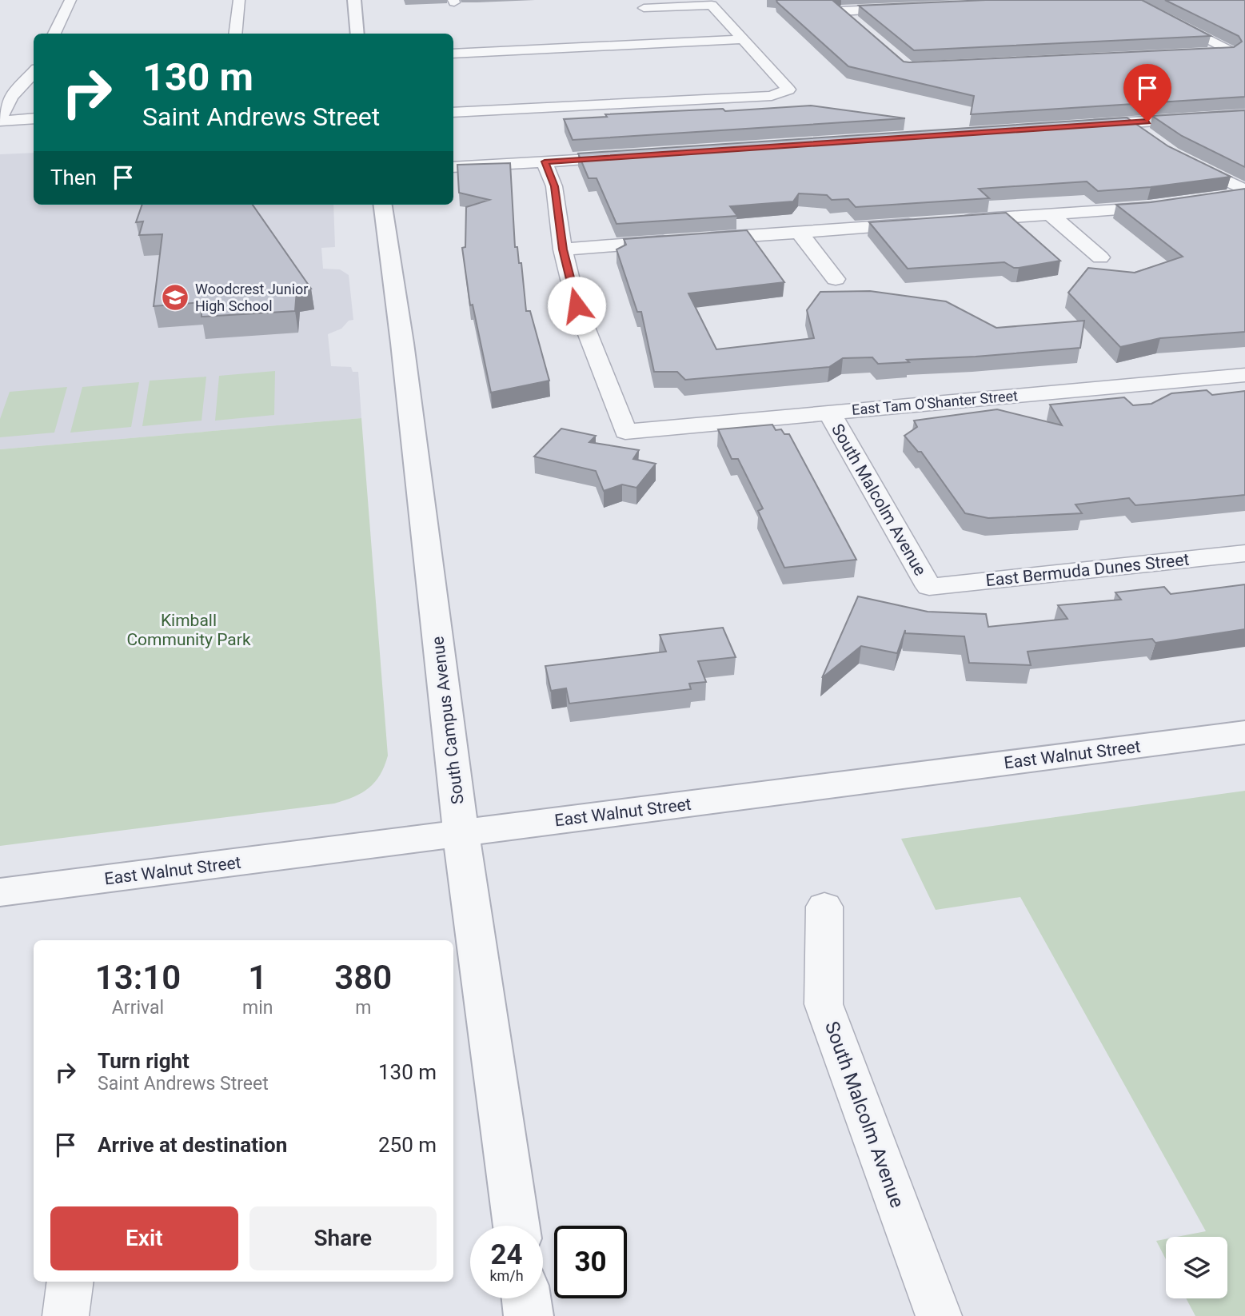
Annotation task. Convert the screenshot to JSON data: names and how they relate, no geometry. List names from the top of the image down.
{
  "streets": {
    "street": [
      "East Tam O'Shanter Street",
      "South Malcolm Avenue",
      "East Bermuda Dunes Street",
      "South Campus Avenue",
      "East Walnut Street"
    ]
  },
  "crossings": [
    ["East Tam O'Shanter Street", "South Malcolm Avenue"],
    ["South Malcolm Avenue", "East Bermuda Dunes Street"],
    ["South Campus Avenue", "East Walnut Street"]
  ],
  "parks": ["Kimball Community Park"],
  "places": {
    "school or university": ["Woodcrest Junior High School"]
  },
  "page": {
    "turn": ["130 m", "Saint Andrews Street"],
    "then": "Then",
    "eta": [
      "13:10",
      "Arrival",
      "1",
      "min",
      "380",
      "m"
    ],
    "list": [
      {
        "name": "Turn right",
        "note": "Saint Andrews Street",
        "value": "130 m"
      },
      {
        "name": "Arrive at destination",
        "value": "250 m"
      }
    ],
    "buttons": ["Exit", "Share"],
    "speed": "24 km/h",
    "limit": "30"
  }
}
